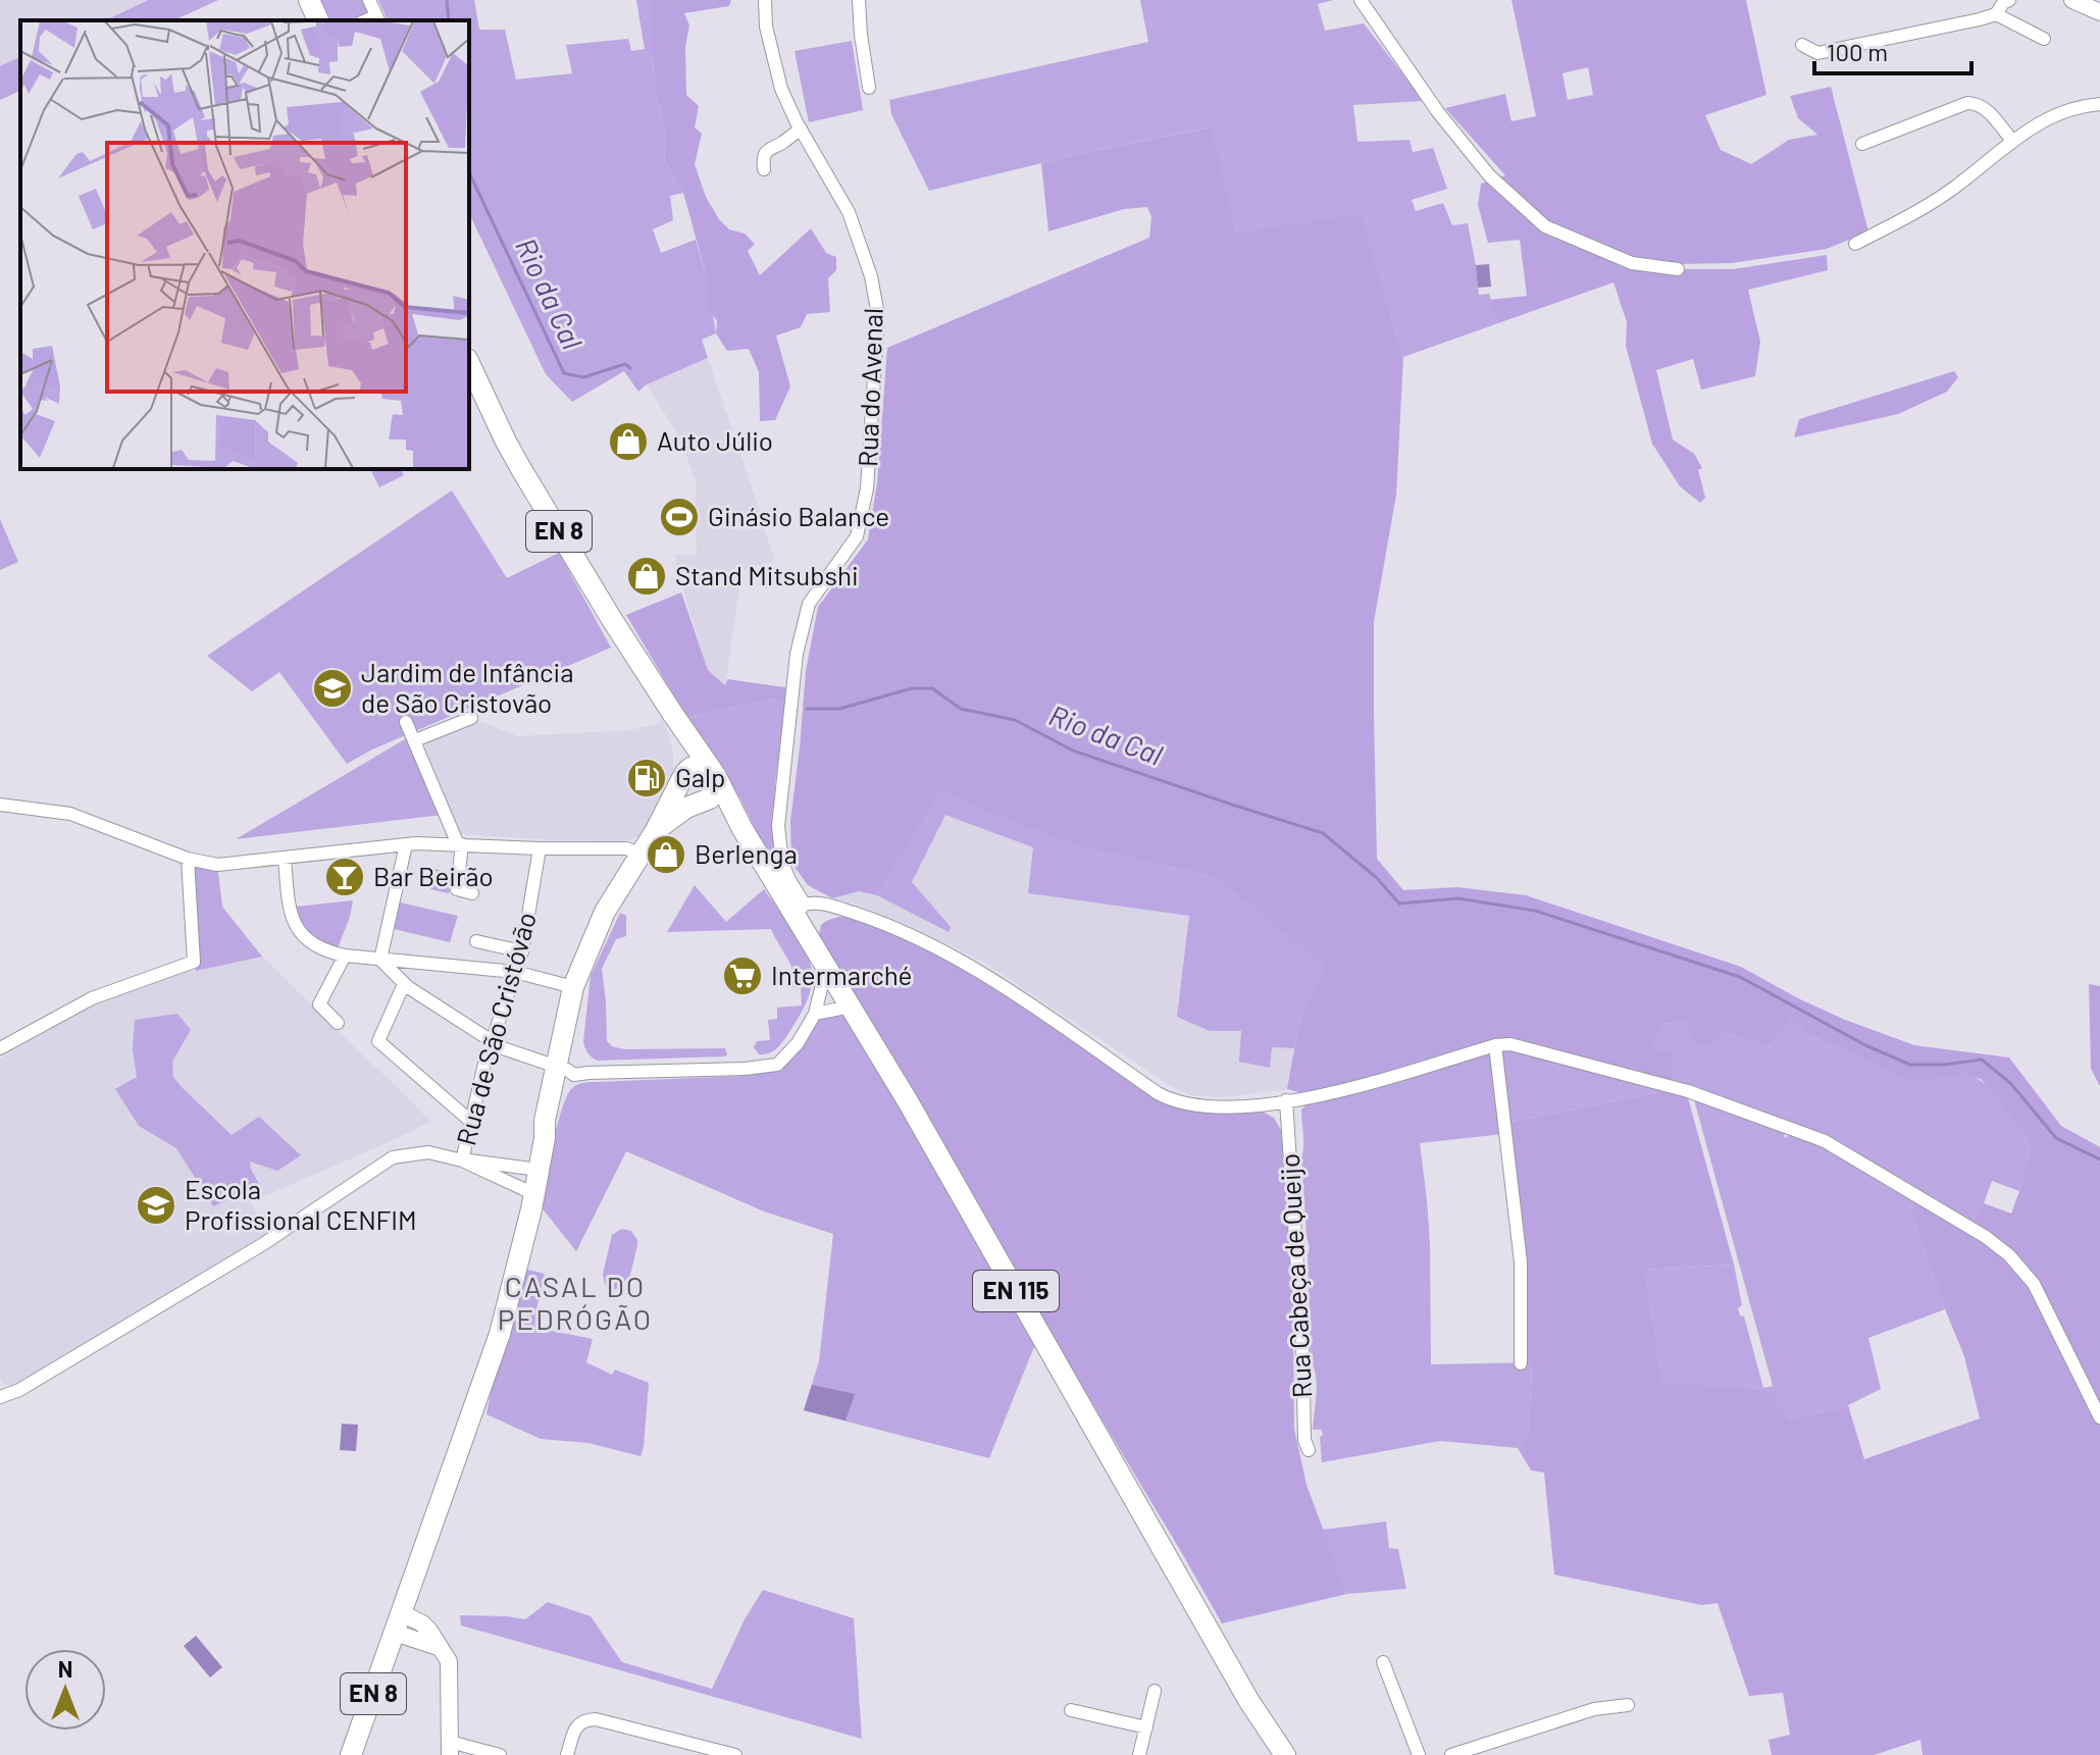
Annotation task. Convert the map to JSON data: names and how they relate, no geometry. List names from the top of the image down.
{
  "streets": {
    "main road": ["EN 8", "EN 115"],
    "street": ["Rua do Avenal", "Rua de São Cristóvão", "Rua Cabeça de Queijo"]
  },
  "crossings": [
    ["Rua do Avenal", "EN 115"],
    ["EN 8", "EN 115"]
  ],
  "districts": ["CASAL DO PEDRÓGÃO"],
  "water": ["Rio da Cal"],
  "places": {
    "shop": ["Auto Júlio", "Stand Mitsubshi", "Berlenga"],
    "sports": ["Ginásio Balance"],
    "school or university": ["Jardim de Infância de São Cristovão", "Escola Profissional CENFIM"],
    "fuel station": ["Galp"],
    "bar": ["Bar Beirão"],
    "supermarket": ["Intermarché"]
  },
  "scale_bar": "100 m",
  "north": "top"
}
